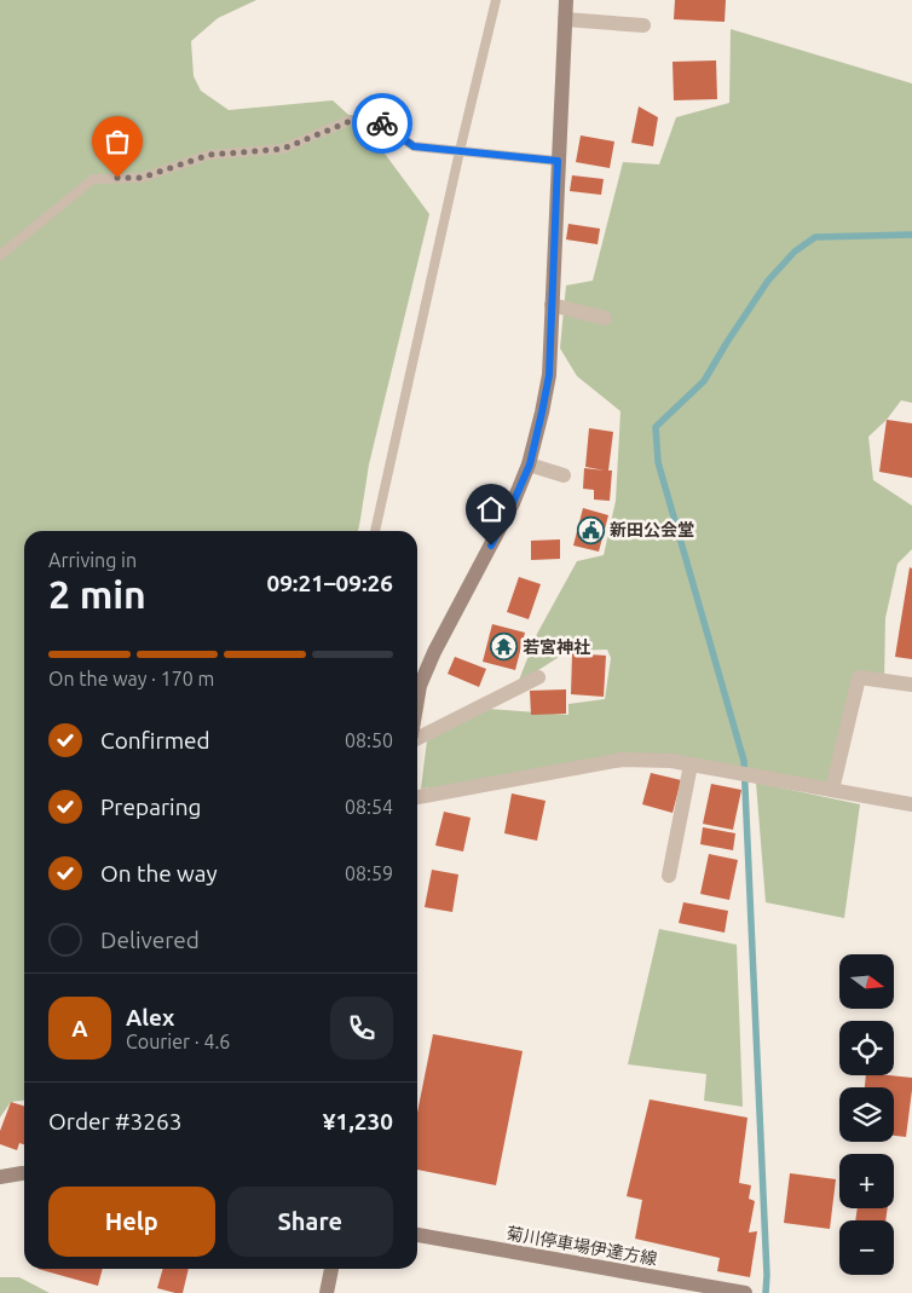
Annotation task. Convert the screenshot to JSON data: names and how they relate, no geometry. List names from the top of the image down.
{
  "streets": {
    "street": ["菊川停車場伊達方線"]
  },
  "places": {
    "public building": ["新田公会堂"],
    "temple": ["若宮神社"]
  },
  "north": "right",
  "page": {
    "heading": ["2 min", "Arriving in", "09:21–09:26"],
    "panel": [
      "Alex",
      "Courier · 4.6",
      "Order #3263",
      "¥1,230"
    ],
    "bar": "On the way · 170 m",
    "list": [
      ["Confirmed", "08:50"],
      ["Preparing", "08:54"],
      ["On the way", "08:59"],
      "Delivered"
    ],
    "map_buttons": ["+", "−"],
    "round": "A",
    "buttons": ["Help", "Share"]
  }
}
